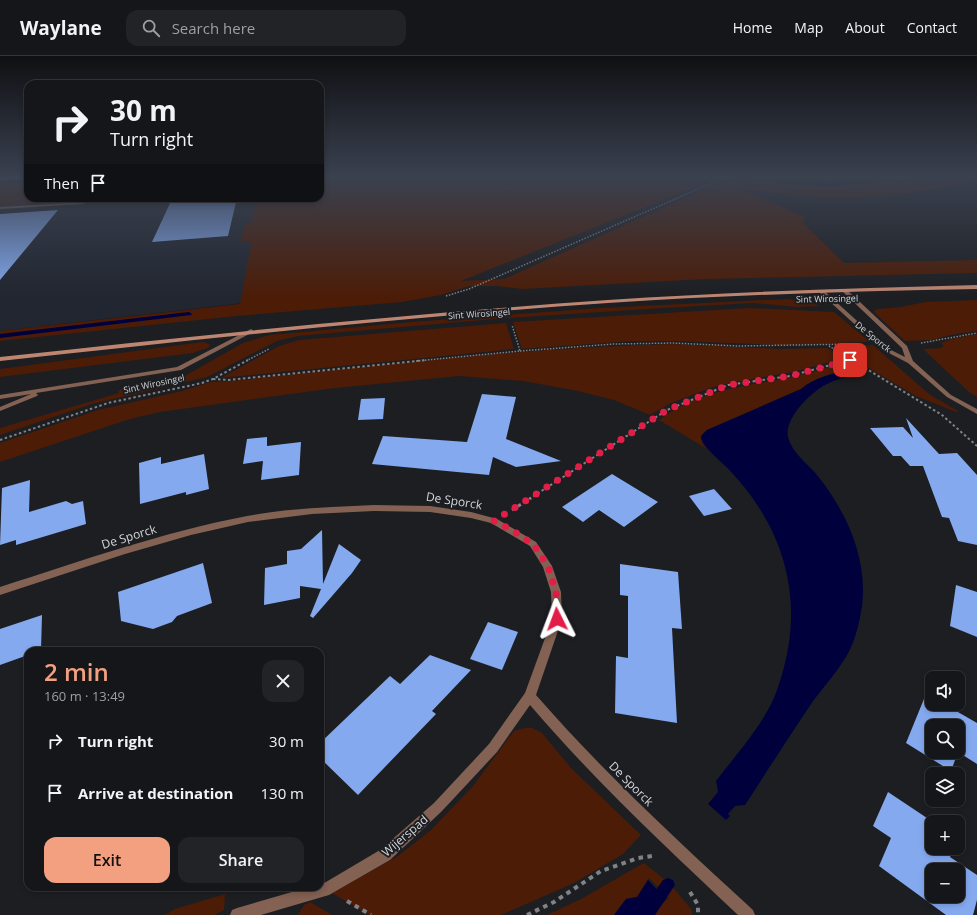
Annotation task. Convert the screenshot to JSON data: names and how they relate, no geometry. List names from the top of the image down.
{
  "streets": {
    "main road": ["Sint Wirosingel"],
    "street": ["De Sporck", "Wijerspad"]
  },
  "crossings": [
    ["Sint Wirosingel", "De Sporck"],
    ["De Sporck", "Wijerspad"]
  ],
  "page": {
    "header": "Waylane",
    "search": "Search here",
    "nav": [
      "Home",
      "Map",
      "About",
      "Contact"
    ],
    "turn": ["30 m", "Turn right"],
    "then": "Then",
    "heading": ["2 min", "160 m · 13:49"],
    "map_buttons": ["+", "−"],
    "list": [
      {
        "name": "Turn right",
        "value": "30 m"
      },
      {
        "name": "Arrive at destination",
        "value": "130 m"
      }
    ],
    "buttons": ["Exit", "Share"]
  }
}
